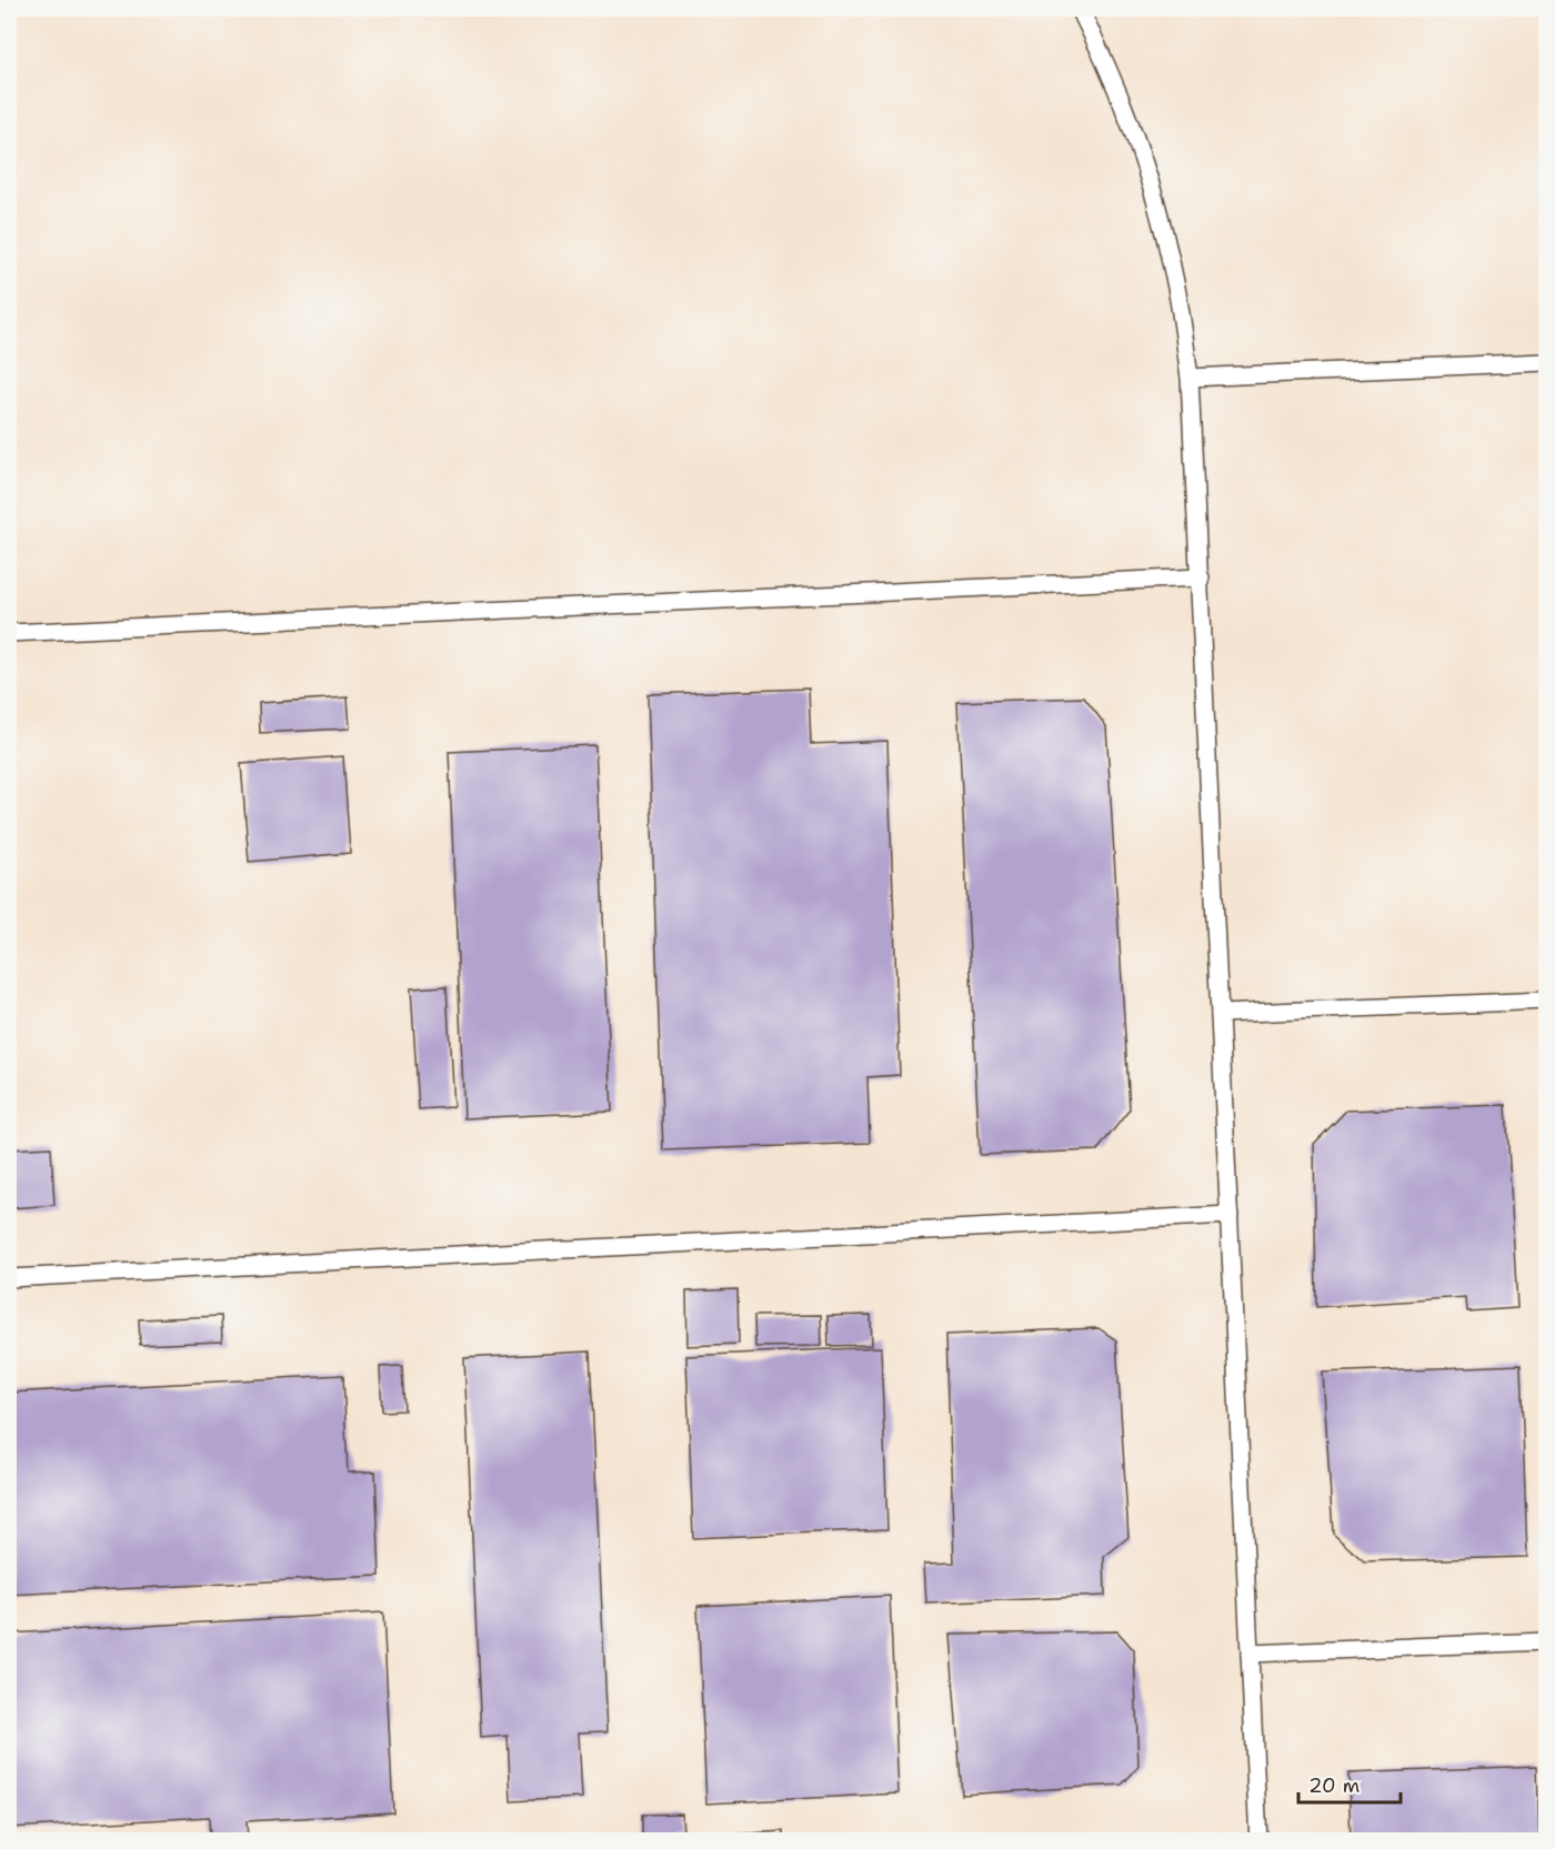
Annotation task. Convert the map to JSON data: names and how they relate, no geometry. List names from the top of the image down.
{
  "scale_bar": "20 m"
}
